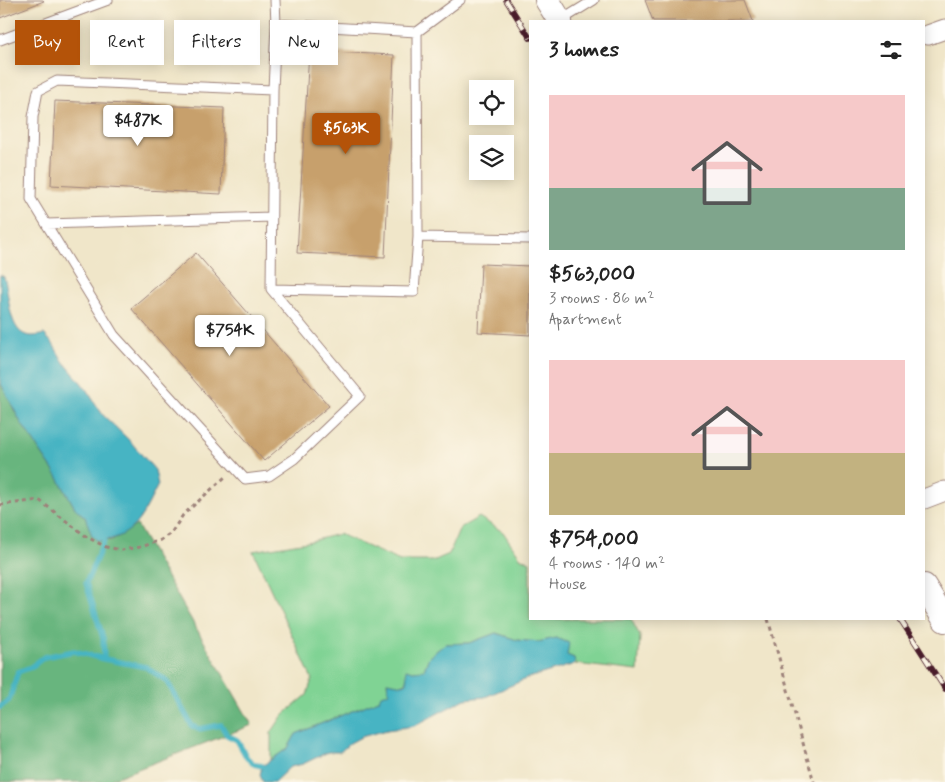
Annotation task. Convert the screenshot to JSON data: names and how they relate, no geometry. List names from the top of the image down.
{
  "page": {
    "chip": [
      "Buy",
      "Rent",
      "Filters",
      "New"
    ],
    "heading": "3 homes",
    "list": [
      {
        "name": "$563,000",
        "note": "3 rooms · 86 m² · Apartment"
      },
      {
        "name": "$754,000",
        "note": "4 rooms · 140 m² · House"
      }
    ],
    "price": ["$487K", "$563K", "$754K"]
  }
}
